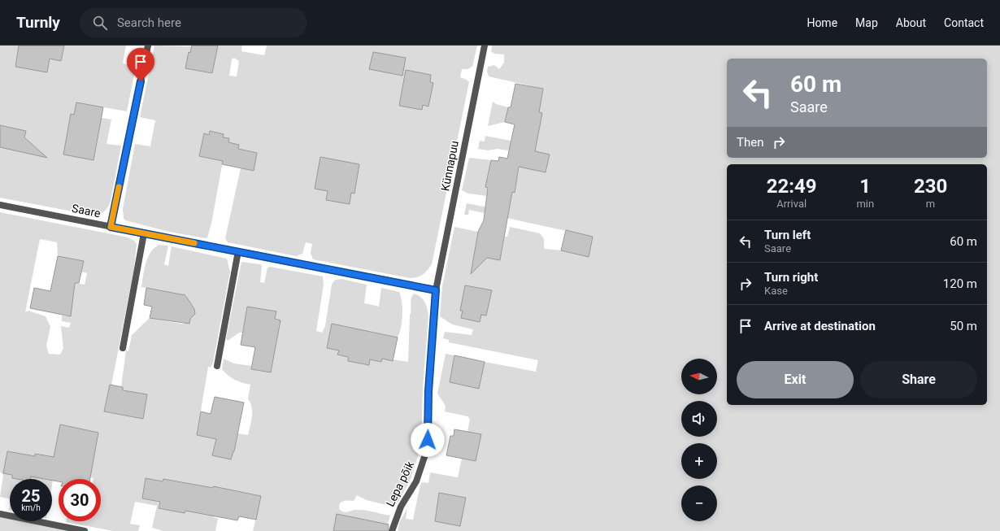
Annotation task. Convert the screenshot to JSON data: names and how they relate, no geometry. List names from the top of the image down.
{
  "streets": {
    "street": ["Künnapuu", "Saare", "Lepa põik"]
  },
  "crossings": [
    ["Künnapuu", "Saare"],
    ["Künnapuu", "Lepa põik"],
    ["Saare", "Lepa põik"]
  ],
  "north": "left",
  "page": {
    "header": "Turnly",
    "search": "Search here",
    "nav": [
      "Home",
      "Map",
      "About",
      "Contact"
    ],
    "turn": ["60 m", "Saare"],
    "then": "Then",
    "eta": [
      "22:49",
      "Arrival",
      "1",
      "min",
      "230",
      "m"
    ],
    "list": [
      {
        "name": "Turn left",
        "note": "Saare",
        "value": "60 m"
      },
      {
        "name": "Turn right",
        "note": "Kase",
        "value": "120 m"
      },
      {
        "name": "Arrive at destination",
        "value": "50 m"
      }
    ],
    "buttons": ["Exit", "Share"],
    "map_buttons": ["+", "−"],
    "speed": "25 km/h",
    "limit": "30"
  }
}
